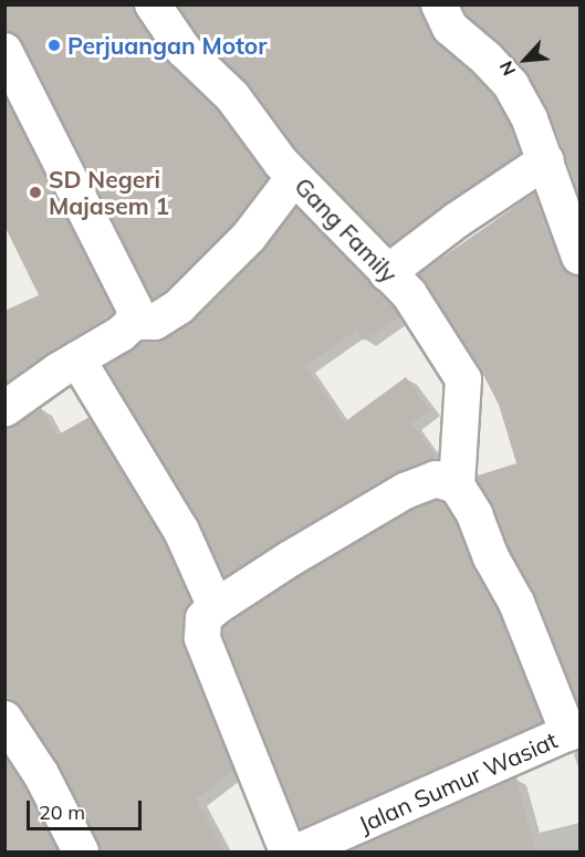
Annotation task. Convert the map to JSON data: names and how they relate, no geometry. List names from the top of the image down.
{
  "streets": {
    "street": ["Gang Family", "Jalan Sumur Wasiat"]
  },
  "places": ["Perjuangan Motor", "SD Negeri Majasem 1"],
  "scale_bar": "20 m",
  "north": "bottom left"
}
